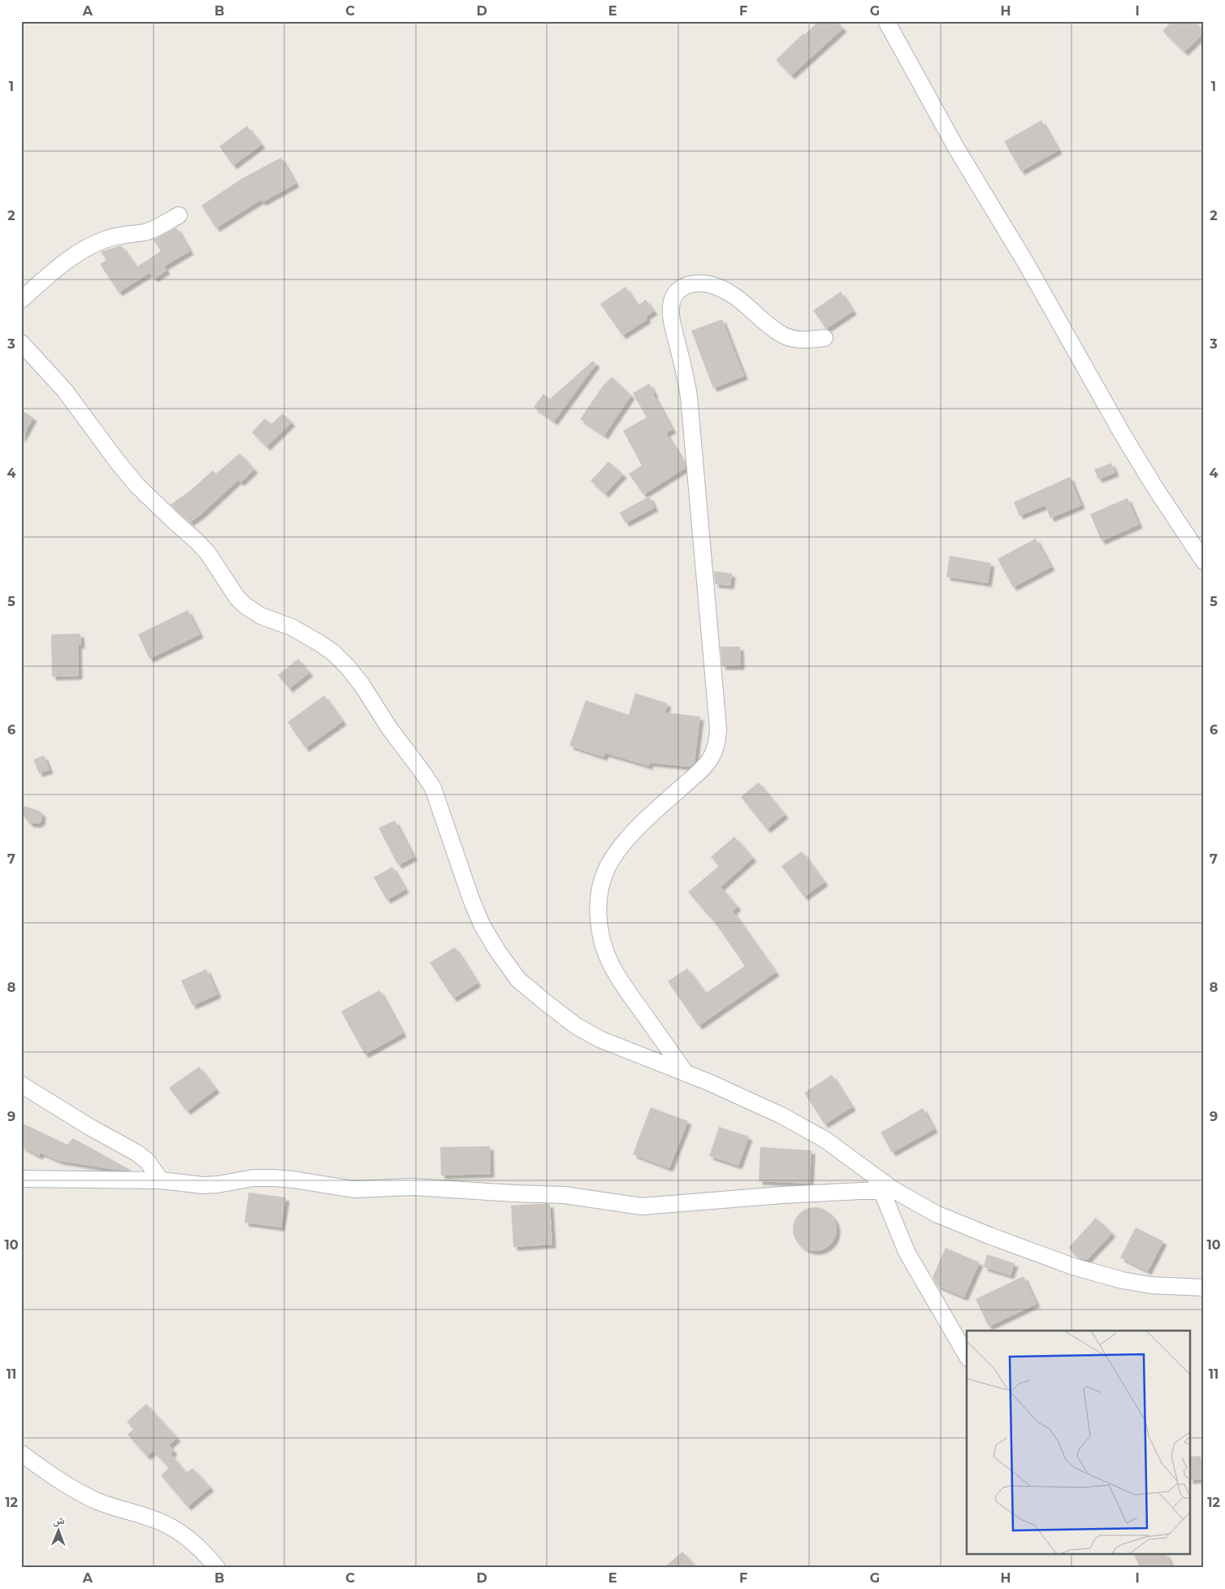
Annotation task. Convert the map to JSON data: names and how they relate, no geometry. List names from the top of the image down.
{
  "north": "top",
  "grid": {
    "columns": [
      "A",
      "B",
      "C",
      "D",
      "E",
      "F",
      "G",
      "H",
      "I"
    ],
    "rows": [
      "1",
      "2",
      "3",
      "4",
      "5",
      "6",
      "7",
      "8",
      "9",
      "10",
      "11",
      "12"
    ]
  }
}
